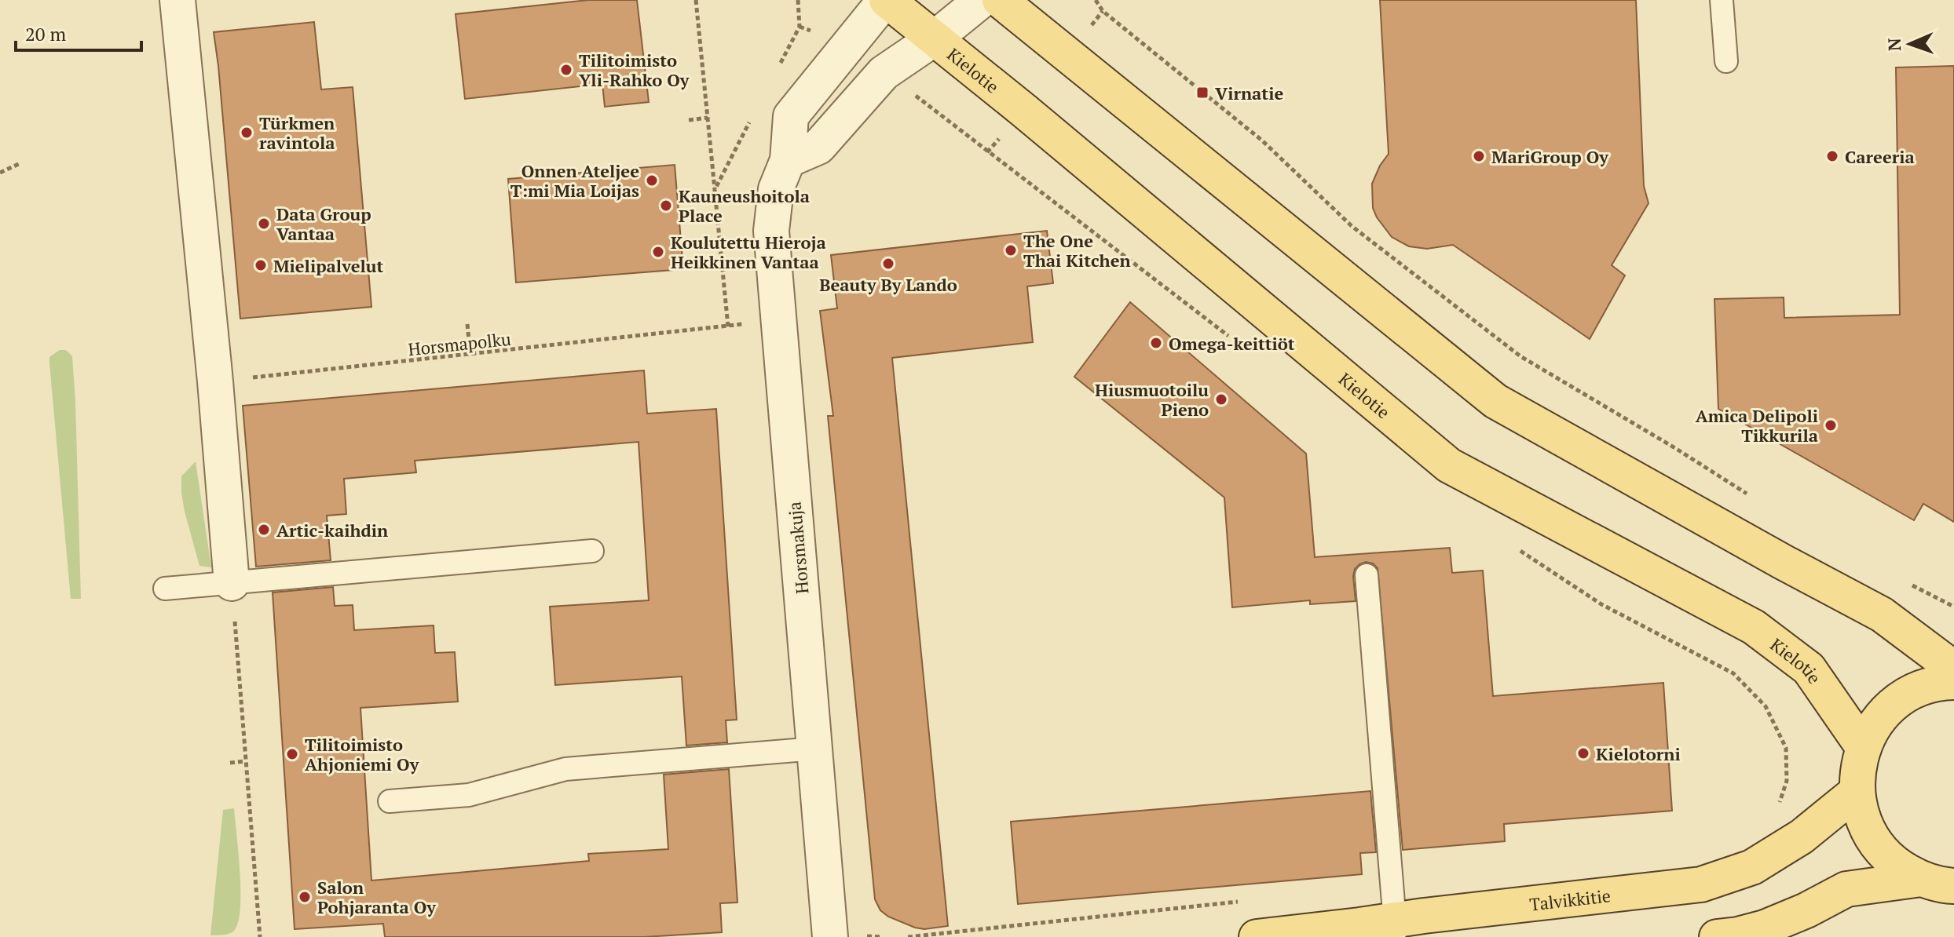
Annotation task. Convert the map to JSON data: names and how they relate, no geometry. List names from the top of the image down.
{
  "streets": {
    "main road": ["Kielotie", "Talvikkitie"],
    "street": ["Horsmakuja"],
    "path": ["Horsmapolku"]
  },
  "crossings": [
    ["Kielotie", "Horsmakuja"]
  ],
  "places": {
    "other": [
      "Tilitoimisto Yli-Rahko Oy",
      "Türkmen ravintola",
      "MariGroup Oy",
      "Careeria",
      "Onnen Ateljee T:mi Mia Loijas",
      "Kauneushoitola Place",
      "Data Group Vantaa",
      "The One Thai Kitchen",
      "Koulutettu Hieroja Heikkinen Vantaa",
      "Beauty By Lando",
      "Mielipalvelut",
      "Omega-keittiöt",
      "Hiusmuotoilu Pieno",
      "Amica Delipoli Tikkurila",
      "Artic-kaihdin",
      "Kielotorni",
      "Tilitoimisto Ahjoniemi Oy",
      "Salon Pohjaranta Oy"
    ],
    "transit": ["Virnatie"]
  },
  "scale_bar": "20 m",
  "north": "left"
}
